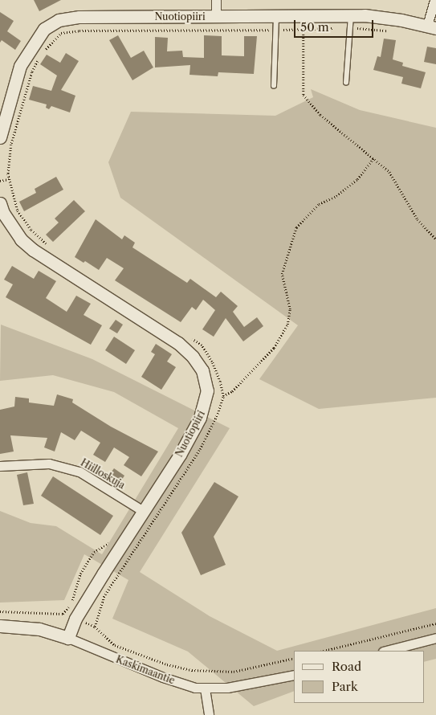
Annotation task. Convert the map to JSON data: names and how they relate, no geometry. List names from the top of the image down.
{
  "streets": {
    "street": ["Nuotiopiiri", "Hiilloskuja", "Kaskimaantie"]
  },
  "crossings": [
    ["Nuotiopiiri", "Hiilloskuja"],
    ["Nuotiopiiri", "Kaskimaantie"]
  ],
  "legend": ["Road", "Park"],
  "scale_bar": "50 m"
}
